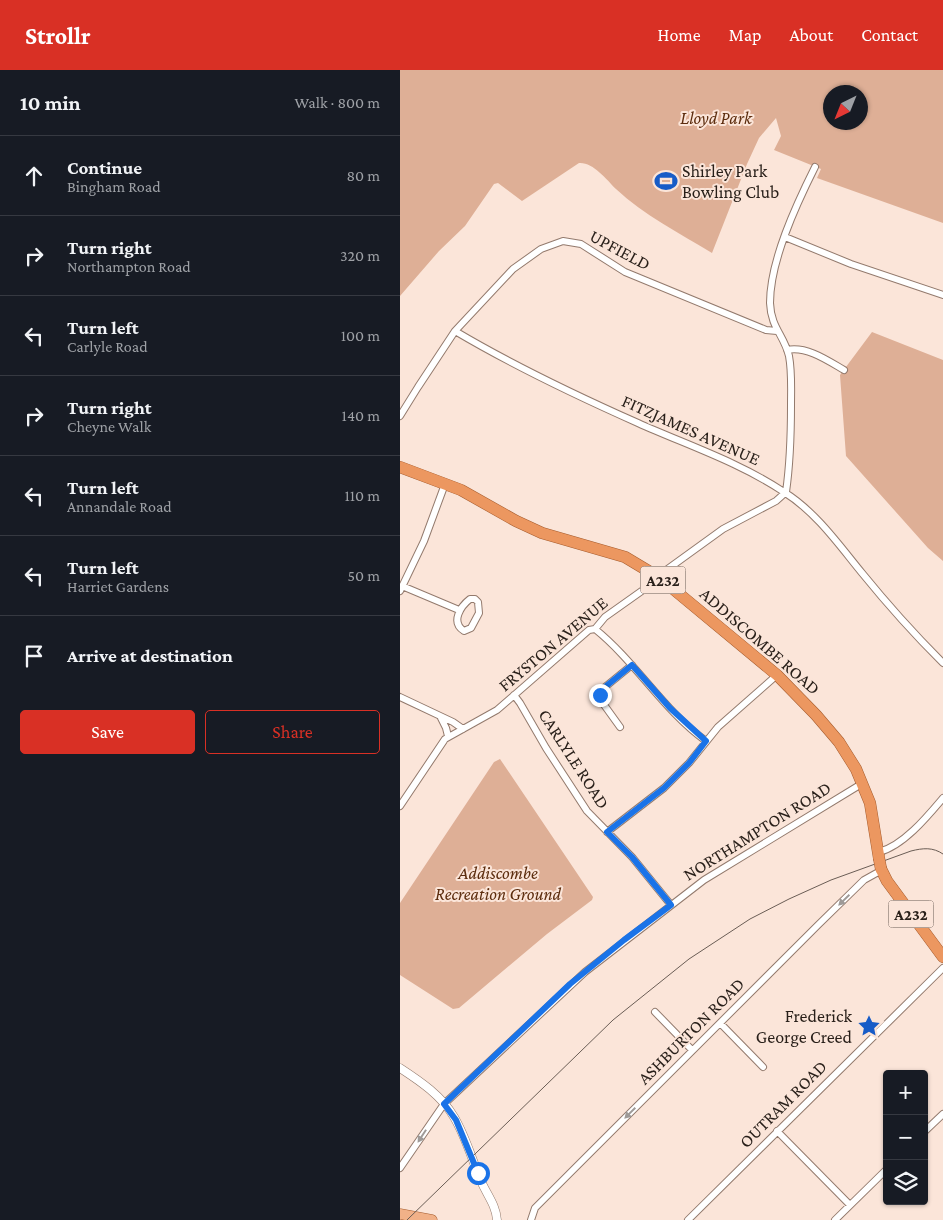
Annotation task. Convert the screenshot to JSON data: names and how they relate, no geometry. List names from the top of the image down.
{
  "streets": {
    "highway": ["A232", "ADDISCOMBE ROAD"],
    "street": [
      "UPFIELD",
      "FITZJAMES AVENUE",
      "FRYSTON AVENUE",
      "CARLYLE ROAD",
      "NORTHAMPTON ROAD",
      "ASHBURTON ROAD",
      "OUTRAM ROAD"
    ]
  },
  "crossings": [
    ["UPFIELD", "FITZJAMES AVENUE"],
    ["FITZJAMES AVENUE", "FRYSTON AVENUE"],
    ["ADDISCOMBE ROAD", "FRYSTON AVENUE"],
    ["ADDISCOMBE ROAD", "NORTHAMPTON ROAD"],
    ["ADDISCOMBE ROAD", "ASHBURTON ROAD"],
    ["FRYSTON AVENUE", "CARLYLE ROAD"],
    ["CARLYLE ROAD", "NORTHAMPTON ROAD"]
  ],
  "one_way": ["ASHBURTON ROAD"],
  "parks": ["Lloyd Park", "Addiscombe Recreation Ground"],
  "places": {
    "sports": ["Shirley Park Bowling Club"],
    "place": ["Frederick George Creed"]
  },
  "north": "bottom left",
  "page": {
    "header": "Strollr",
    "nav": [
      "Home",
      "Map",
      "About",
      "Contact"
    ],
    "heading": ["10 min", "Walk · 800 m"],
    "list": [
      ["Continue", "Bingham Road", "80 m"],
      ["Turn right", "Northampton Road", "320 m"],
      ["Turn left", "Carlyle Road", "100 m"],
      ["Turn right", "Cheyne Walk", "140 m"],
      ["Turn left", "Annandale Road", "110 m"],
      ["Turn left", "Harriet Gardens", "50 m"],
      "Arrive at destination"
    ],
    "buttons": ["Save", "Share"],
    "map_buttons": ["+", "−"]
  }
}
